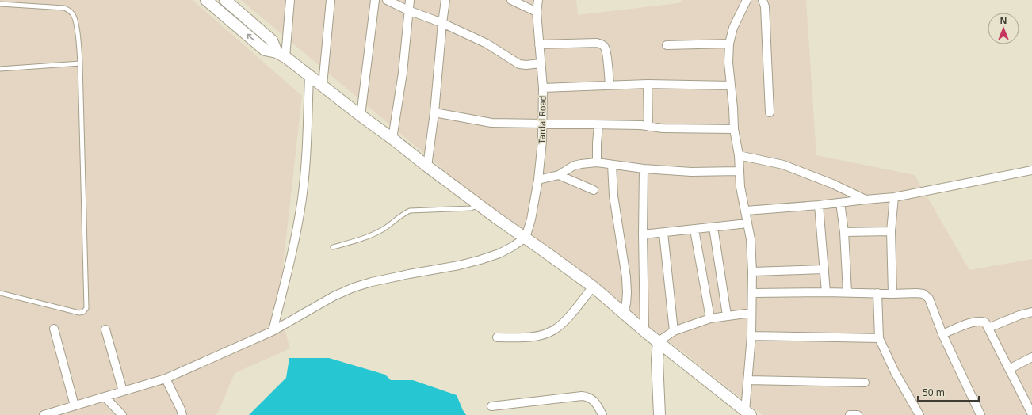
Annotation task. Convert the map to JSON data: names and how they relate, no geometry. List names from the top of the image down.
{
  "streets": {
    "street": ["Tardal Road"]
  },
  "scale_bar": "50 m",
  "north": "top"
}
